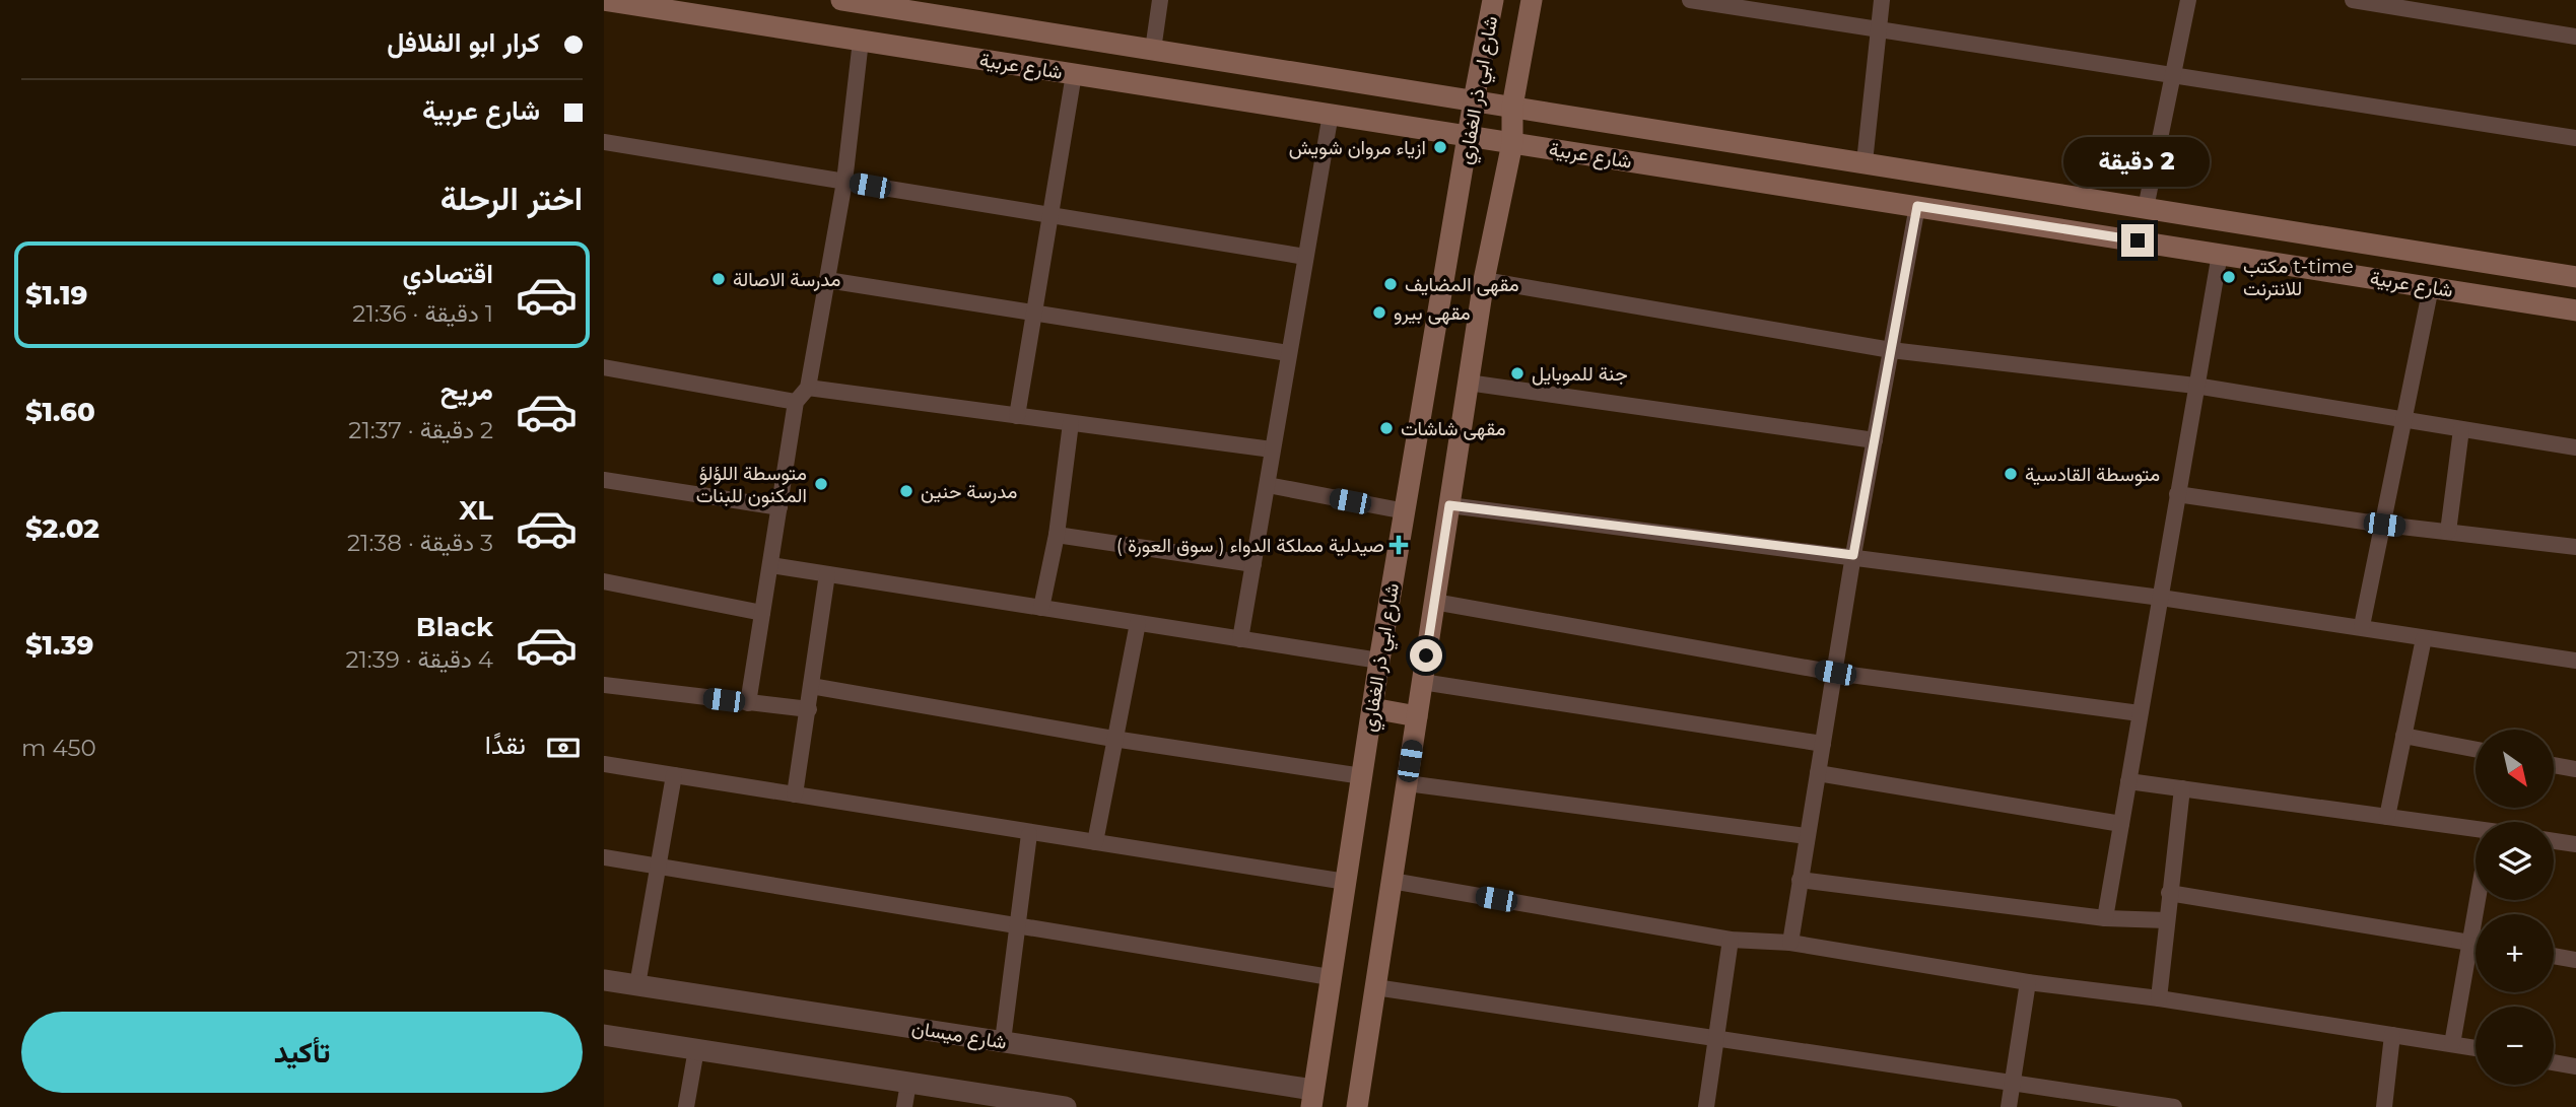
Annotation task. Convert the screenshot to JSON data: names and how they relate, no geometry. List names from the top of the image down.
{
  "streets": {
    "main road": ["شارع عربية", "شارع ابي ذر الغفاري"],
    "street": ["شارع ميسان"]
  },
  "crossings": [
    ["شارع عربية", "شارع ابي ذر الغفاري"],
    ["شارع ابي ذر الغفاري", "شارع ميسان"]
  ],
  "places": {
    "other": [
      "ازياء مروان شويش",
      "مكتب t-time للانترنت",
      "مدرسة الاصالة",
      "مقهى المضايف",
      "مقهى بيرو",
      "جنة للموبايل",
      "مقهى شاشات",
      "متوسطة القادسية",
      "متوسطة اللؤلؤ المكنون للبنات",
      "مدرسة حنين"
    ],
    "health": ["صيدلية مملكة الدواء ( سوق العورة )"]
  },
  "north": "bottom right",
  "page": {
    "banner": ["كرار ابو الفلافل", "شارع عربية"],
    "bubble": "2 دقيقة",
    "heading": "اختر الرحلة",
    "list": [
      {
        "name": "اقتصادي",
        "note": "1 دقيقة · 21:36",
        "value": "$1.19"
      },
      {
        "name": "مريح",
        "note": "2 دقيقة · 21:37",
        "value": "$1.60"
      },
      {
        "name": "XL",
        "note": "3 دقيقة · 21:38",
        "value": "$2.02"
      },
      {
        "name": "Black",
        "note": "4 دقيقة · 21:39",
        "value": "$1.39"
      }
    ],
    "pay": ["نقدًا", "450 m"],
    "map_buttons": ["+", "−"],
    "buttons": "تأكيد"
  }
}
